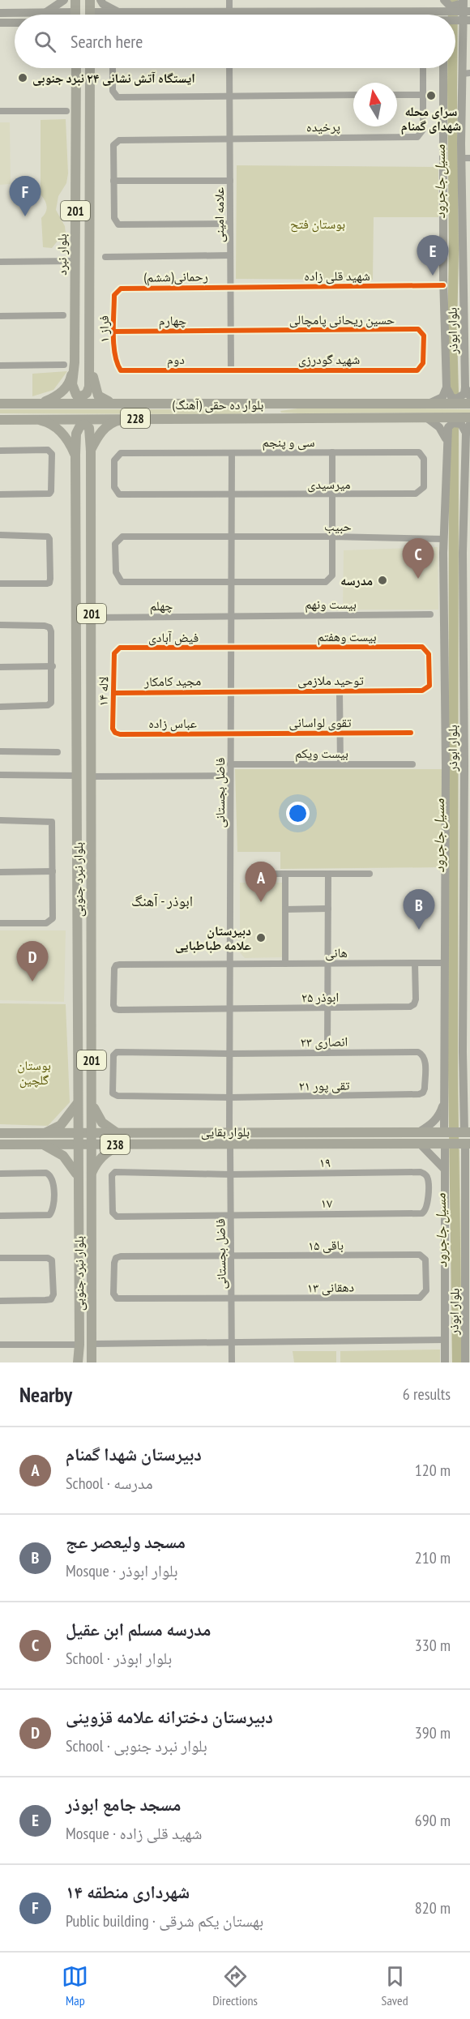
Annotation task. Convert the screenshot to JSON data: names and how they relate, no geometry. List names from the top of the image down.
{
  "streets": {
    "main road": [
      "201",
      "بلوار نبرد",
      "بلوار ابوذر",
      "بلوار ده حقی (آهنگ)",
      "228",
      "بلوار نبرد جنوبی",
      "بلوار بقایی",
      "238"
    ],
    "street": [
      "پرخیده",
      "علامه امینی",
      "شهید قلی زاده",
      "رحمانی(ششم)",
      "حسین ریحانی پامچالی",
      "چهارم",
      "فراز ۱",
      "دوم",
      "شهید گودرزی",
      "سی و پنجم",
      "میرسیدی",
      "حبیب",
      "بیست ونهم",
      "چهلم",
      "بیست وهفتم",
      "فیض آبادی",
      "توحید ملازمی",
      "مجید کامکار",
      "لاله ۱۴",
      "تقوی لواسانی",
      "عباس زاده",
      "بیست ویکم",
      "فاضل بجستانی",
      "هانی",
      "ابوذر ۲۵",
      "انصاری ۲۳",
      "تقی پور ۲۱",
      "۱۹",
      "۱۷",
      "باقی ۱۵",
      "دهقانی ۱۳"
    ]
  },
  "crossings": [
    ["پرخیده", "علامه امینی"],
    ["201", "بلوار نبرد"],
    ["201", "بلوار نبرد جنوبی"],
    ["علامه امینی", "شهید قلی زاده"],
    ["علامه امینی", "رحمانی(ششم)"],
    ["علامه امینی", "حسین ریحانی پامچالی"],
    ["علامه امینی", "چهارم"],
    ["علامه امینی", "دوم"],
    ["علامه امینی", "شهید گودرزی"],
    ["شهید قلی زاده", "رحمانی(ششم)"],
    ["شهید قلی زاده", "بلوار ابوذر"],
    ["رحمانی(ششم)", "فراز ۱"],
    ["حسین ریحانی پامچالی", "چهارم"],
    ["حسین ریحانی پامچالی", "شهید گودرزی"],
    ["چهارم", "فراز ۱"],
    ["فراز ۱", "دوم"],
    ["بلوار ابوذر", "حبیب"],
    ["بلوار ابوذر", "هانی"],
    ["بلوار ابوذر", "بلوار بقایی"],
    ["بلوار ابوذر", "238"],
    ["دوم", "شهید گودرزی"],
    ["بلوار ده حقی (آهنگ)", "228"],
    ["سی و پنجم", "میرسیدی"],
    ["سی و پنجم", "فاضل بجستانی"],
    ["میرسیدی", "فاضل بجستانی"],
    ["حبیب", "فاضل بجستانی"],
    ["بیست ونهم", "چهلم"],
    ["بیست ونهم", "فاضل بجستانی"],
    ["چهلم", "فاضل بجستانی"],
    ["چهلم", "بلوار نبرد جنوبی"],
    ["بیست وهفتم", "فیض آبادی"],
    ["بیست وهفتم", "توحید ملازمی"],
    ["بیست وهفتم", "فاضل بجستانی"],
    ["فیض آبادی", "لاله ۱۴"],
    ["فیض آبادی", "فاضل بجستانی"],
    ["توحید ملازمی", "مجید کامکار"],
    ["توحید ملازمی", "تقوی لواسانی"],
    ["توحید ملازمی", "بیست ویکم"],
    ["توحید ملازمی", "فاضل بجستانی"],
    ["مجید کامکار", "لاله ۱۴"],
    ["مجید کامکار", "فاضل بجستانی"],
    ["لاله ۱۴", "عباس زاده"],
    ["تقوی لواسانی", "عباس زاده"],
    ["تقوی لواسانی", "فاضل بجستانی"],
    ["عباس زاده", "فاضل بجستانی"],
    ["بیست ویکم", "فاضل بجستانی"],
    ["فاضل بجستانی", "هانی"],
    ["فاضل بجستانی", "ابوذر ۲۵"],
    ["فاضل بجستانی", "انصاری ۲۳"],
    ["فاضل بجستانی", "تقی پور ۲۱"],
    ["فاضل بجستانی", "بلوار بقایی"],
    ["فاضل بجستانی", "۱۹"],
    ["فاضل بجستانی", "۱۷"],
    ["فاضل بجستانی", "باقی ۱۵"],
    ["فاضل بجستانی", "دهقانی ۱۳"],
    ["بلوار نبرد جنوبی", "بلوار بقایی"],
    ["هانی", "ابوذر ۲۵"],
    ["انصاری ۲۳", "تقی پور ۲۱"],
    ["بلوار بقایی", "238"],
    ["۱۹", "۱۷"],
    ["باقی ۱۵", "دهقانی ۱۳"]
  ],
  "districts": ["ابوذر - آهنگ"],
  "water": ["مسیل جاجرود"],
  "parks": ["بوستان فتح", "بوستان گلچین"],
  "places": [
    "ایستگاه آتش نشانی ۲۴ نبرد جنوبی",
    "سرای محله شهدای گمنام",
    "مدرسه",
    "دبیرستان علامه طباطبایی"
  ],
  "north": "top",
  "page": {
    "search": "Search here",
    "pins": [
      "F",
      "E",
      "C",
      "A",
      "B",
      "D"
    ],
    "heading": ["Nearby", "6 results"],
    "list": [
      {
        "mark": "A",
        "name": "دبیرستان شهدا گمنام",
        "note": "School · مدرسه",
        "value": "120 m"
      },
      {
        "mark": "B",
        "name": "مسجد ولیعصر عج",
        "note": "Mosque · بلوار ابوذر",
        "value": "210 m"
      },
      {
        "mark": "C",
        "name": "مدرسه مسلم ابن عقیل",
        "note": "School · بلوار ابوذر",
        "value": "330 m"
      },
      {
        "mark": "D",
        "name": "دبیرستان دخترانه علامه قزوینی",
        "note": "School · بلوار نبرد جنوبی",
        "value": "390 m"
      },
      {
        "mark": "E",
        "name": "مسجد جامع ابوذر",
        "note": "Mosque · شهید قلی زاده",
        "value": "690 m"
      },
      {
        "mark": "F",
        "name": "شهرداری منطقه ۱۴",
        "note": "Public building · بهستان یکم شرقی",
        "value": "820 m"
      }
    ],
    "nav": ["Map", "Directions", "Saved"]
  }
}
